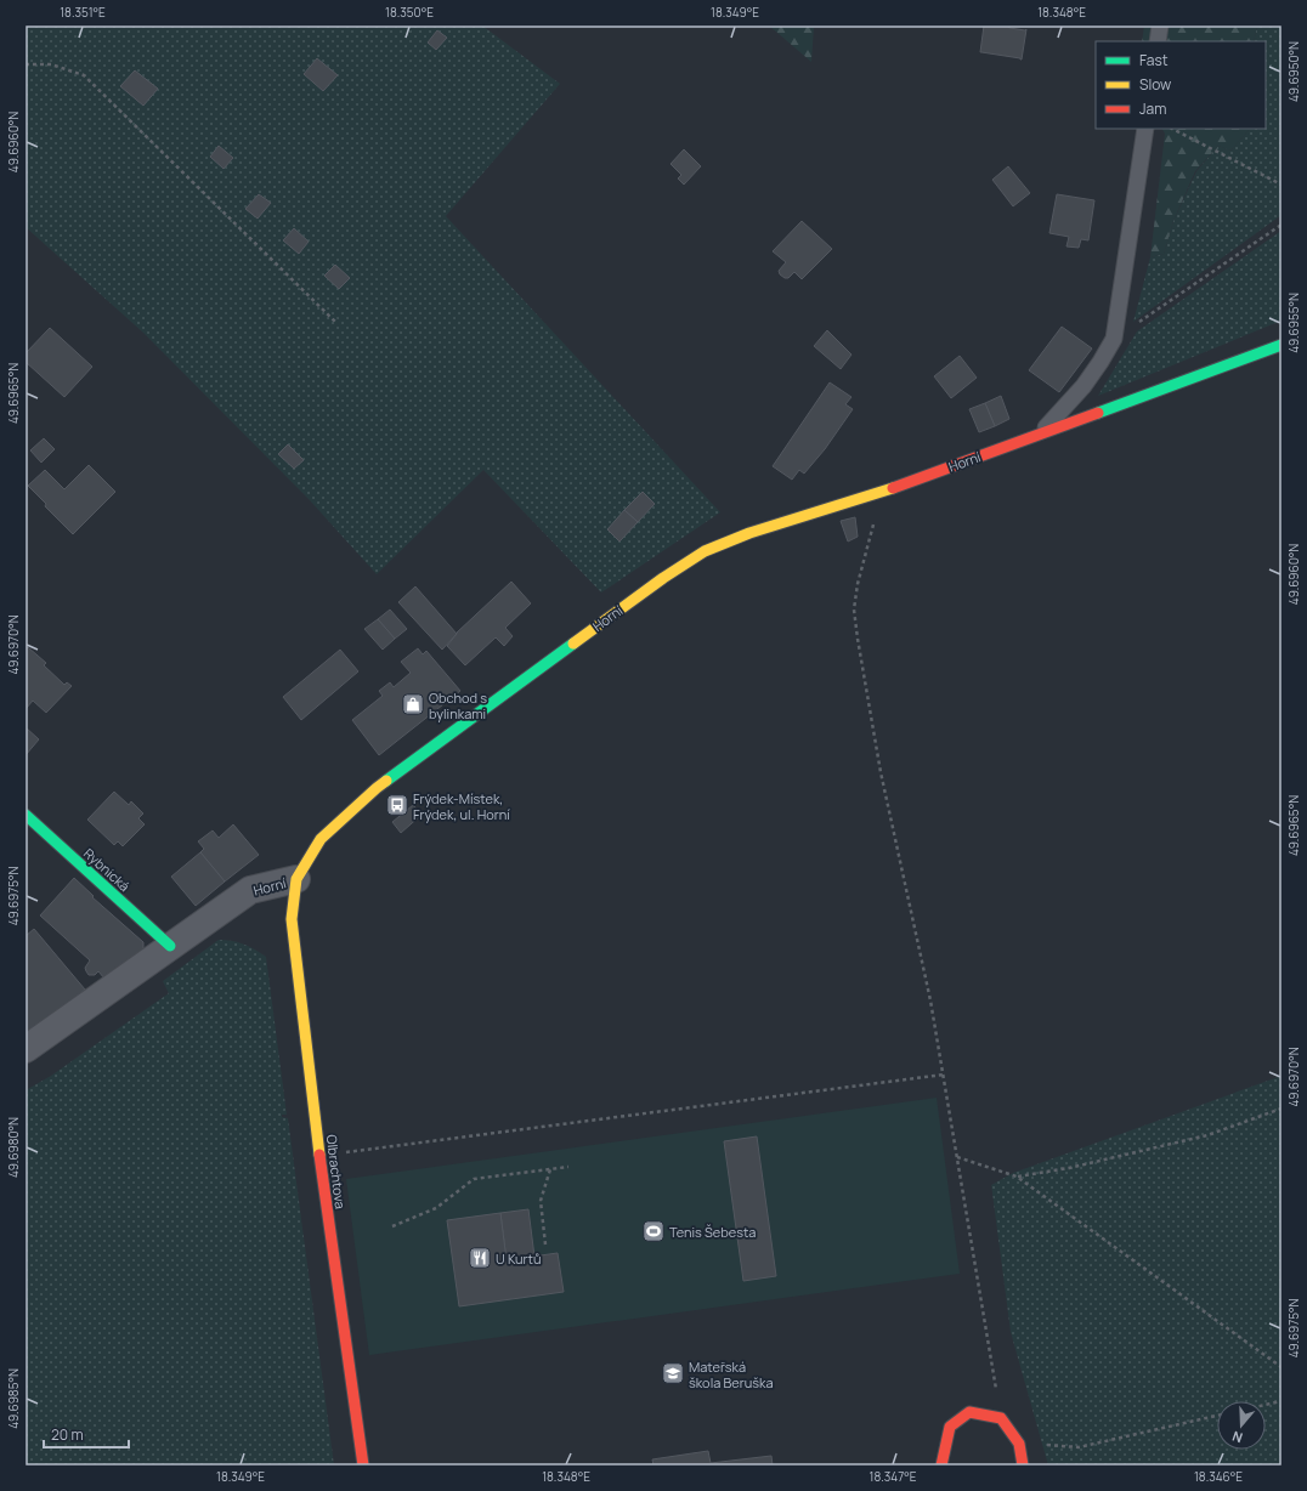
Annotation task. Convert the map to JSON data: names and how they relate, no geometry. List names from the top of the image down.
{
  "streets": {
    "street": ["Horní", "Rybnická", "Olbrachtova"]
  },
  "crossings": [
    ["Horní", "Rybnická"],
    ["Horní", "Olbrachtova"]
  ],
  "places": {
    "shop": ["Obchod s bylinkami"],
    "bus stop": ["Frýdek-Místek, Frýdek, ul. Horní"],
    "sports": ["Tenis Šebesta"],
    "restaurant": ["U Kurtů"],
    "school or university": ["Mateřská škola Beruška"]
  },
  "legend": ["Fast", "Slow", "Jam"],
  "scale_bar": "20 m",
  "north": "bottom",
  "coordinates": [
    "18.351°E",
    "18.350°E",
    "18.349°E",
    "18.348°E",
    "49.6950°N",
    "49.6960°N",
    "49.6955°N",
    "49.6965°N",
    "49.6970°N",
    "49.6975°N",
    "49.6980°N",
    "49.6985°N",
    "18.347°E",
    "18.346°E"
  ]
}
